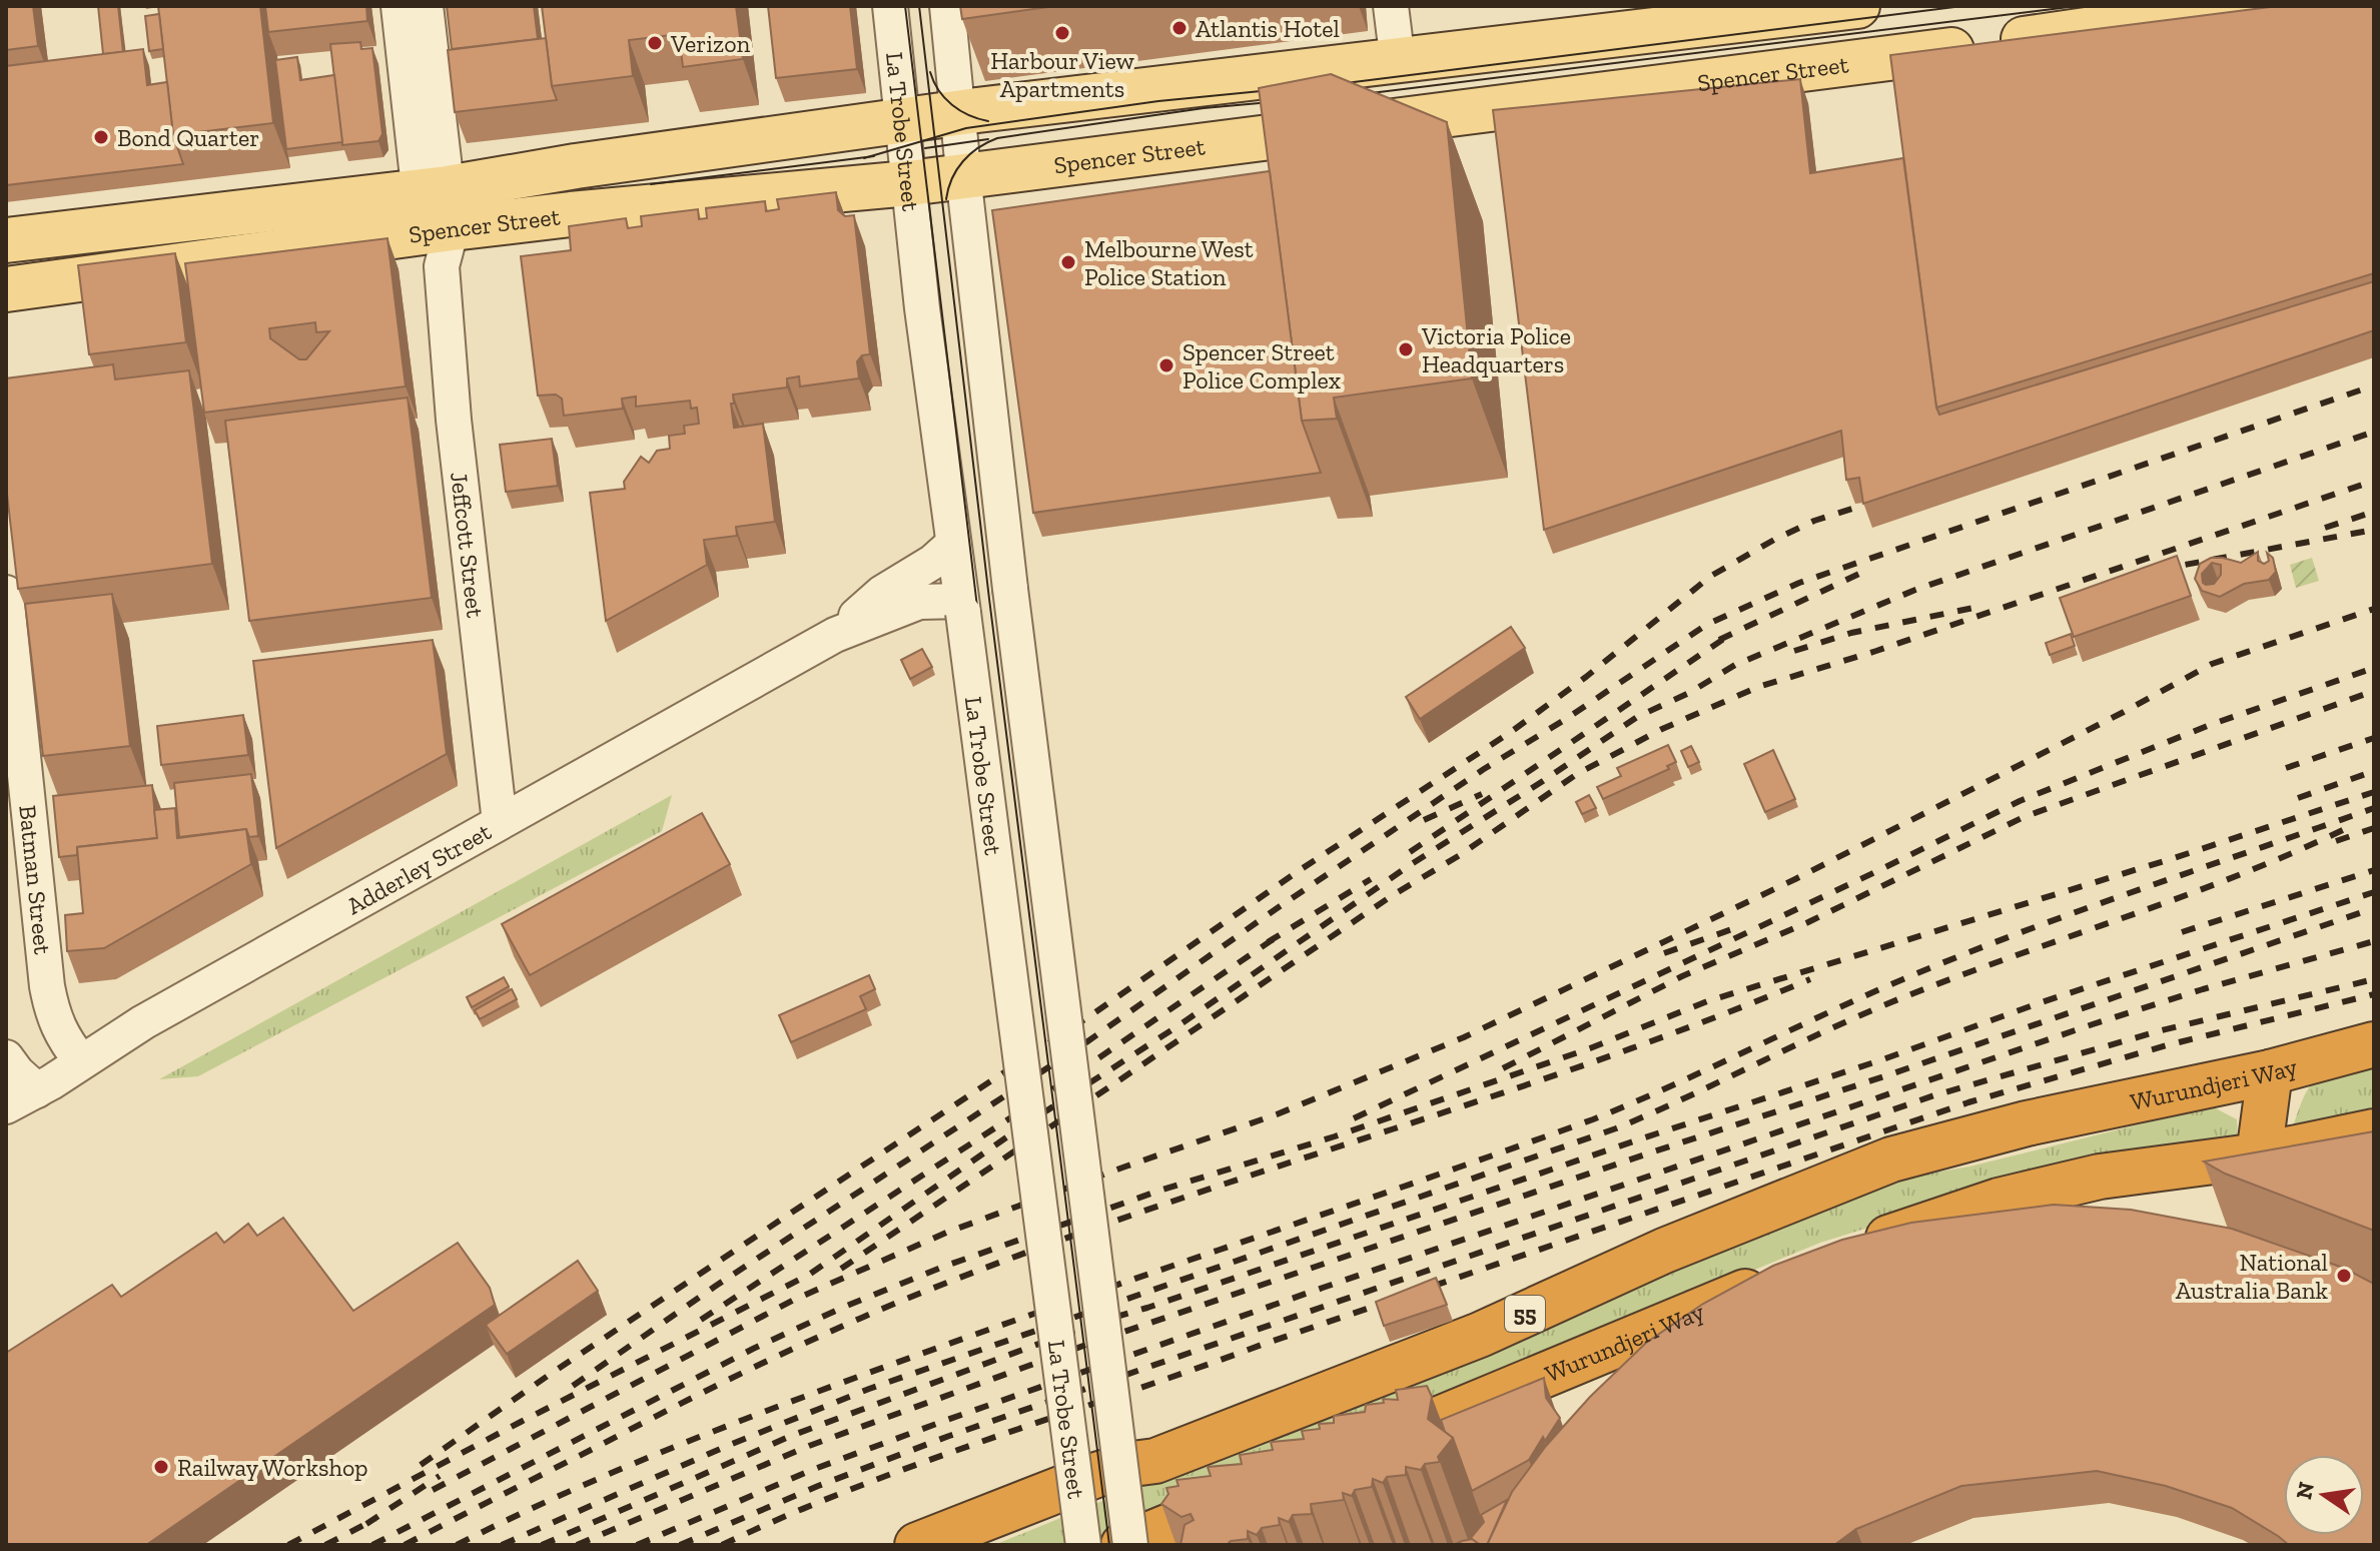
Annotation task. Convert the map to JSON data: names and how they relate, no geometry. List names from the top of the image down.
{
  "streets": {
    "highway": ["Wurundjeri Way", "55"],
    "main road": ["Spencer Street"],
    "street": [
      "La Trobe Street",
      "Jeffcott Street",
      "Adderley Street",
      "Batman Street"
    ]
  },
  "crossings": [
    ["Spencer Street", "La Trobe Street"],
    ["Spencer Street", "Jeffcott Street"],
    ["La Trobe Street", "Adderley Street"],
    ["Jeffcott Street", "Adderley Street"],
    ["Adderley Street", "Batman Street"]
  ],
  "places": [
    "Atlantis Hotel",
    "Harbour View Apartments",
    "Verizon",
    "Bond Quarter",
    "Melbourne West Police Station",
    "Victoria Police Headquarters",
    "Spencer Street Police Complex",
    "National Australia Bank",
    "Railway Workshop"
  ],
  "north": "left"
}
